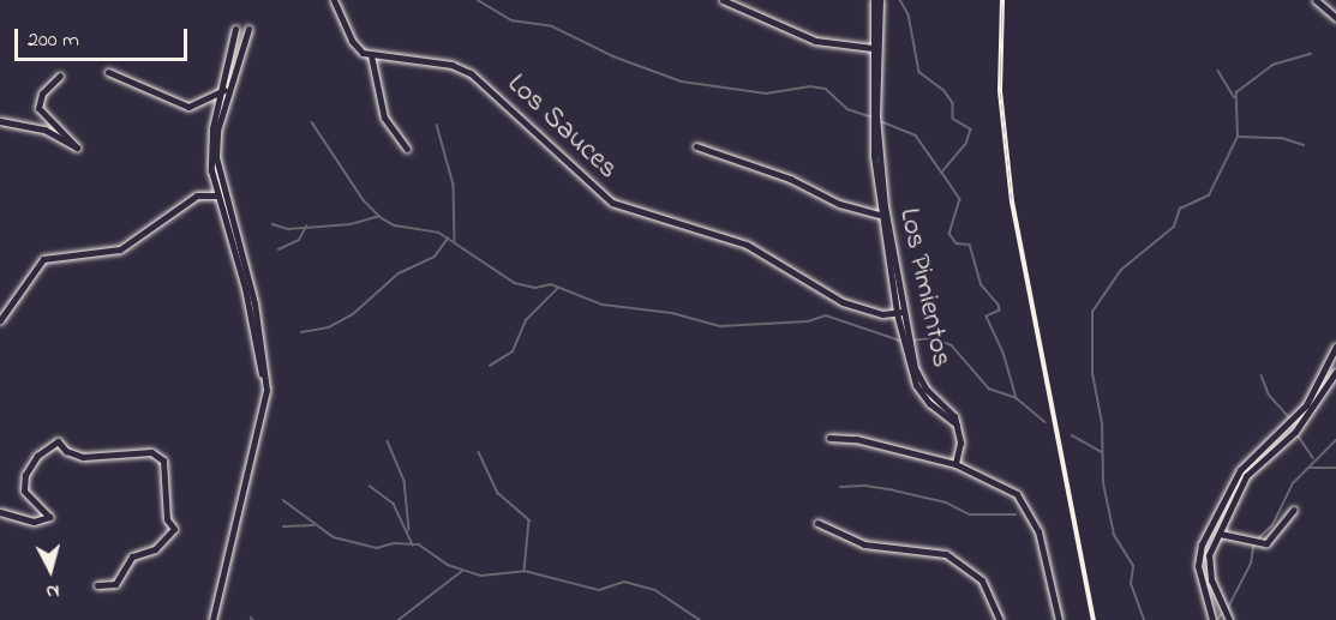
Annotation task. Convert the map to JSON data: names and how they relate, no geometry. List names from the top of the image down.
{
  "streets": {
    "street": ["Los Sauces", "Los Pimientos"]
  },
  "crossings": [
    ["Los Sauces", "Los Pimientos"]
  ],
  "scale_bar": "200 m",
  "north": "bottom"
}
